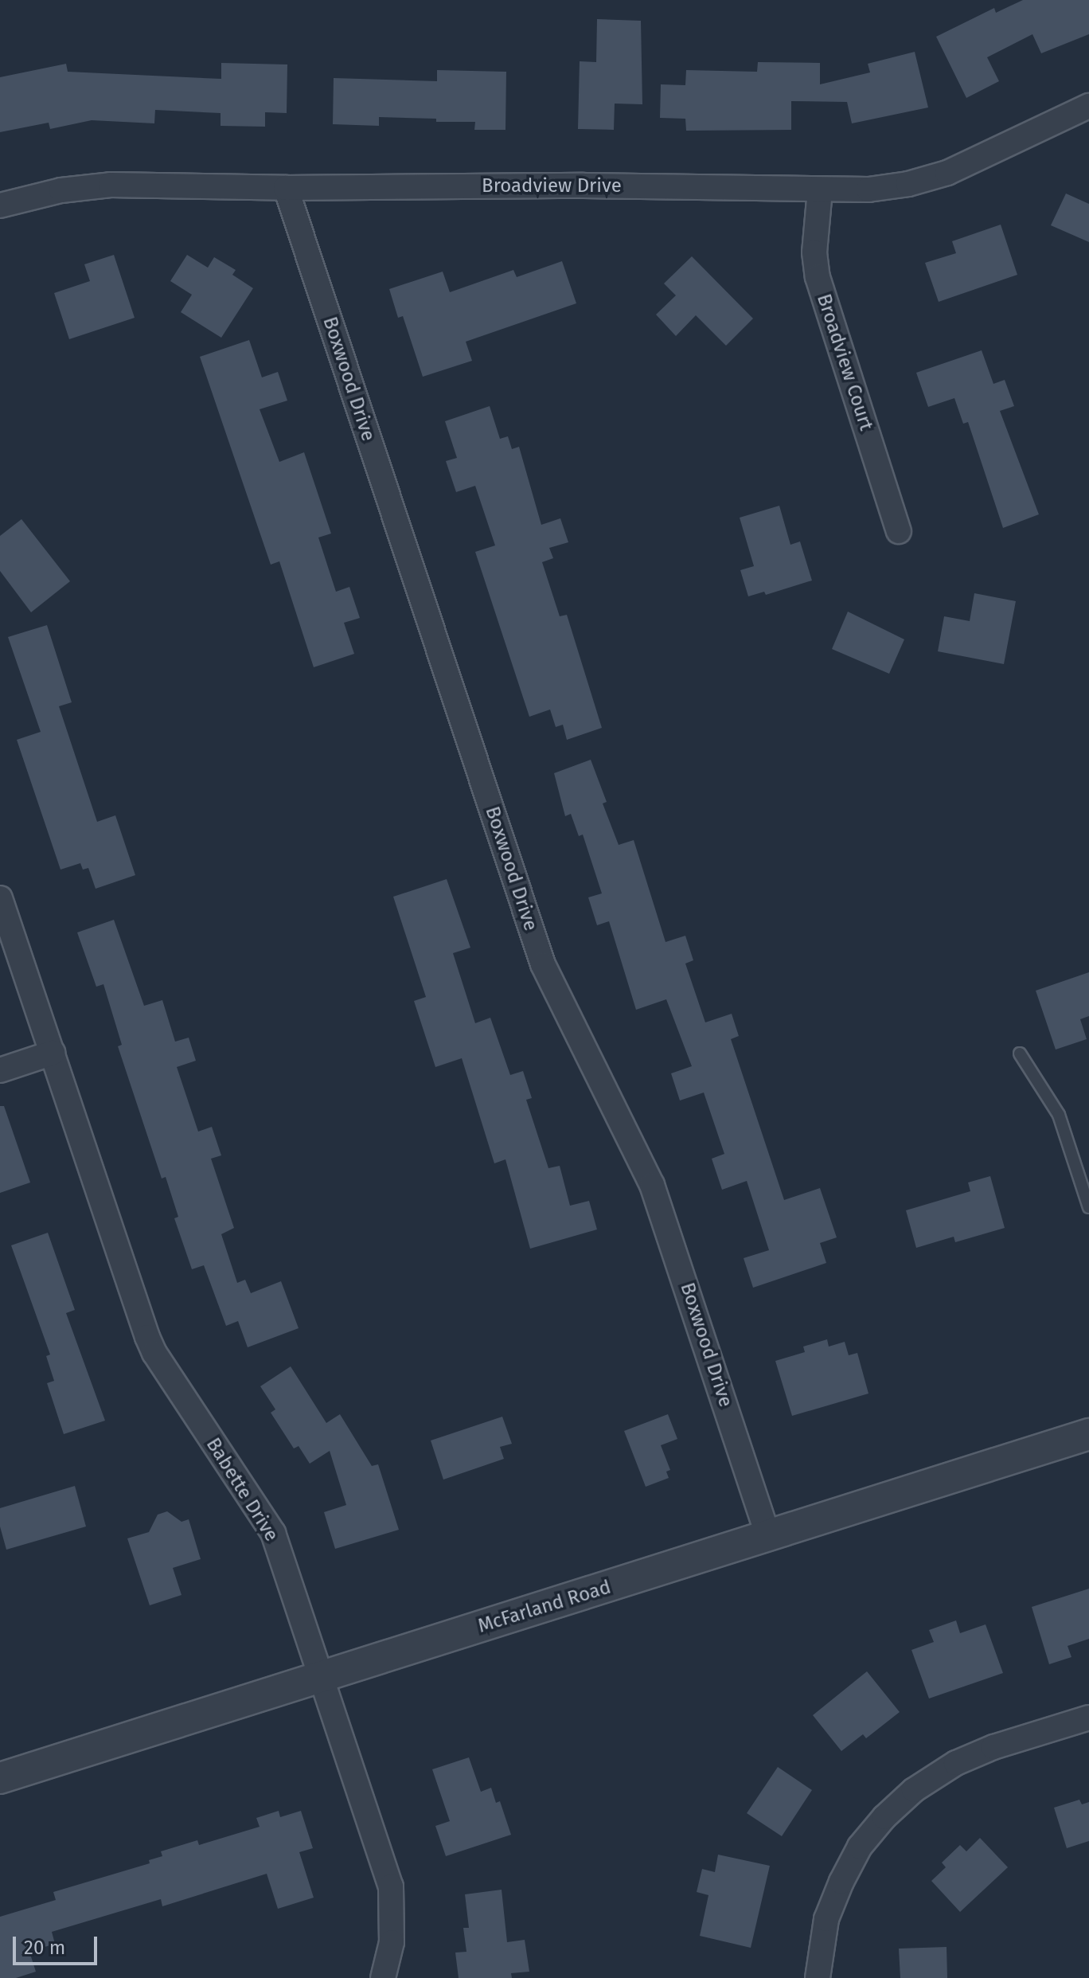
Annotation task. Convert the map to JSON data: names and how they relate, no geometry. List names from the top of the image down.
{
  "streets": {
    "street": [
      "Broadview Drive",
      "Broadview Court",
      "Boxwood Drive",
      "Babette Drive",
      "McFarland Road"
    ]
  },
  "crossings": [
    ["Broadview Drive", "Broadview Court"],
    ["Broadview Drive", "Boxwood Drive"],
    ["Boxwood Drive", "McFarland Road"],
    ["Babette Drive", "McFarland Road"]
  ],
  "scale_bar": "20 m"
}
